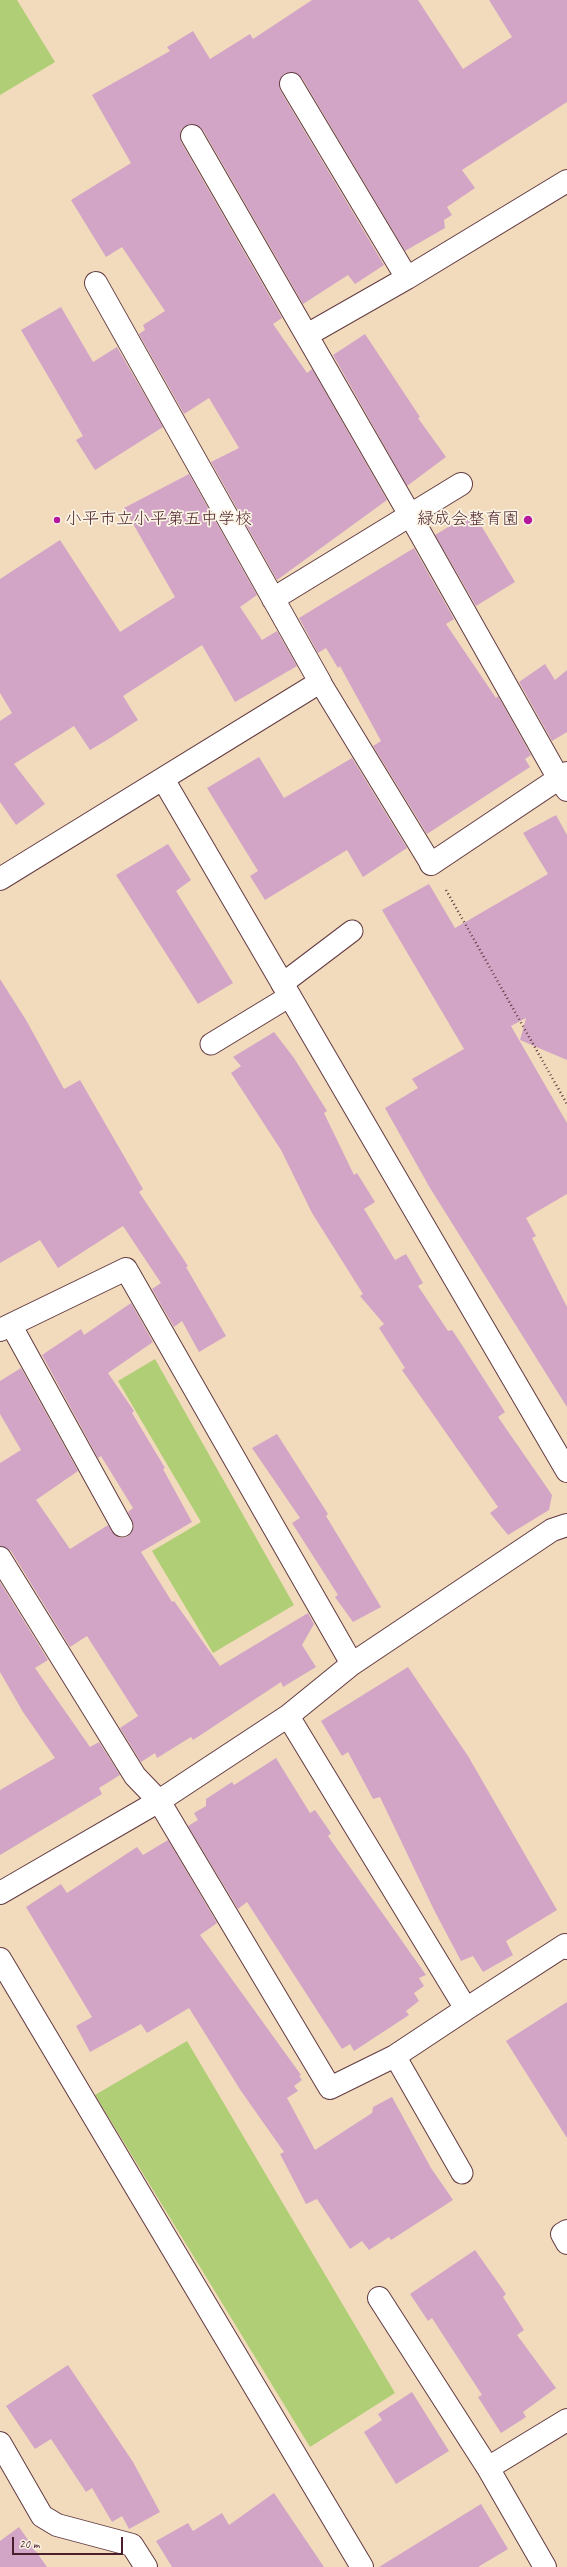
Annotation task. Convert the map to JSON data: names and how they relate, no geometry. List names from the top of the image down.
{
  "places": ["小平市立小平第五中学校", "緑成会整育園"],
  "scale_bar": "20 m"
}
